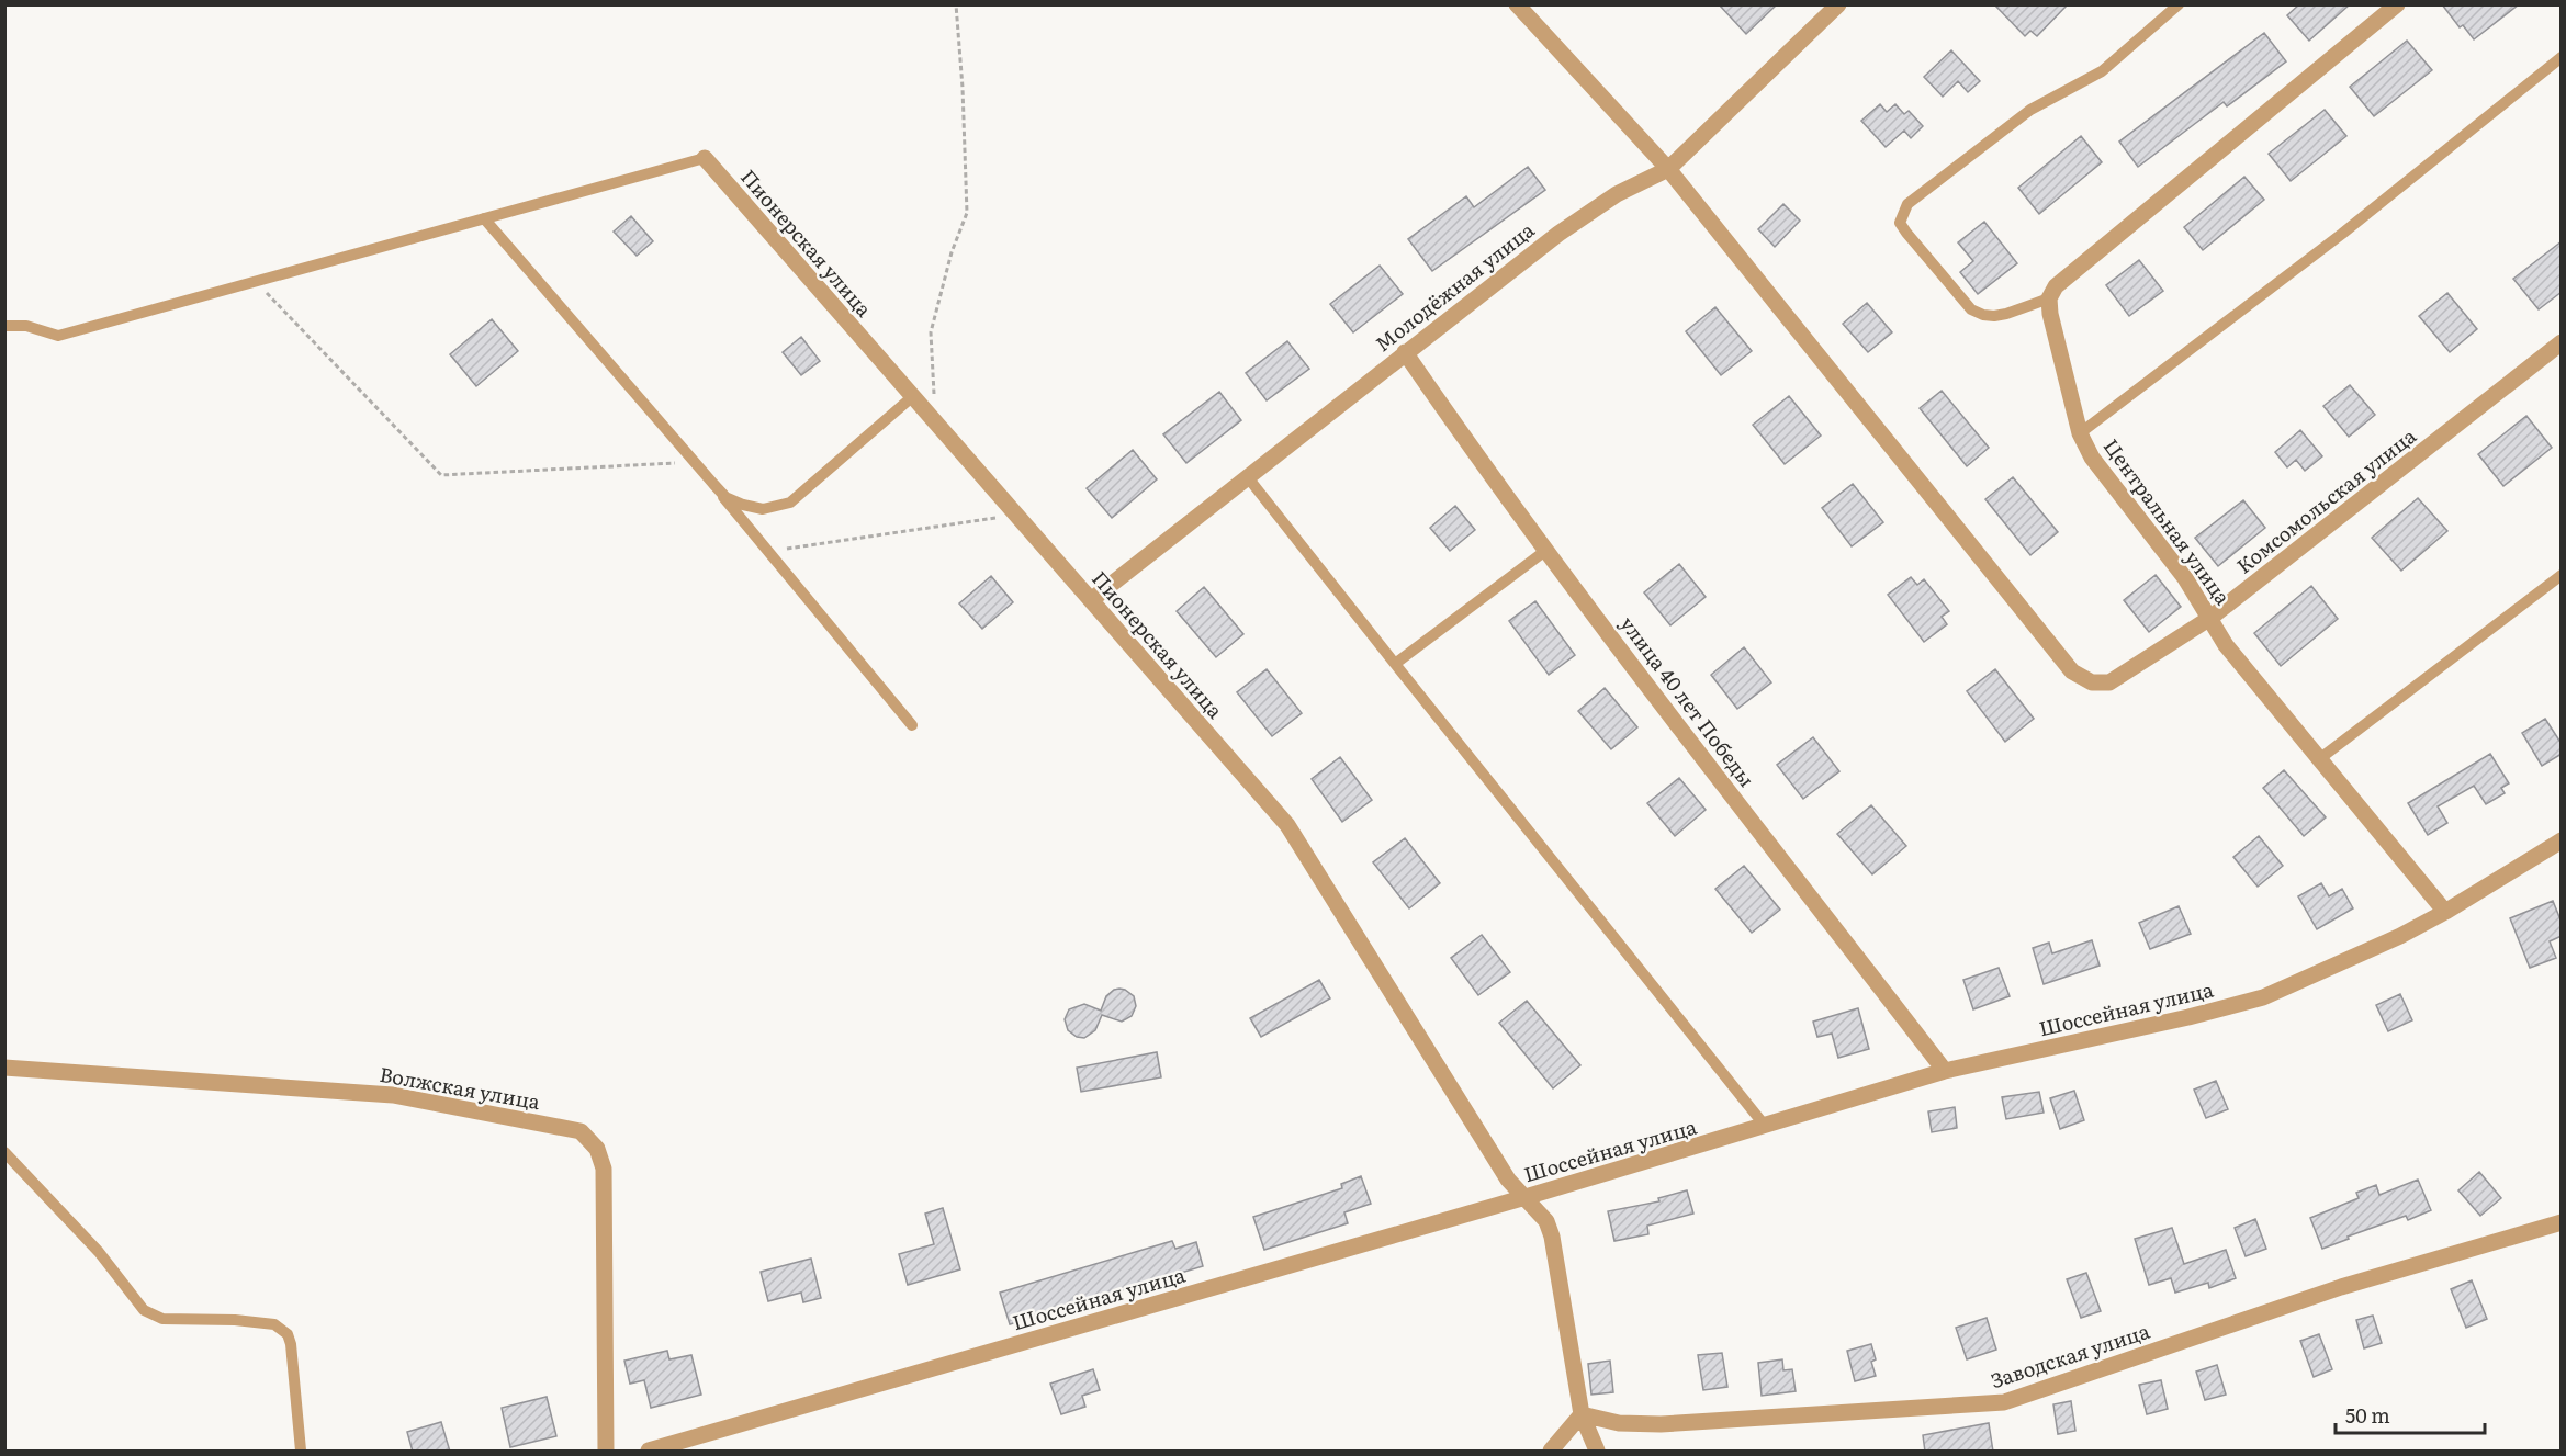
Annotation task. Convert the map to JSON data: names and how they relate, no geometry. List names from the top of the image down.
{
  "streets": {
    "street": [
      "Пионерская улица",
      "Молодёжная улица",
      "Комсомольская улица",
      "Центральная улица",
      "улица 40 лет Победы",
      "Шоссейная улица",
      "Волжская улица",
      "Заводская улица"
    ]
  },
  "crossings": [
    ["Пионерская улица", "Молодёжная улица"],
    ["Пионерская улица", "Шоссейная улица"],
    ["Пионерская улица", "Заводская улица"],
    ["Молодёжная улица", "Комсомольская улица"],
    ["Молодёжная улица", "улица 40 лет Победы"],
    ["Комсомольская улица", "Центральная улица"],
    ["Центральная улица", "Шоссейная улица"],
    ["улица 40 лет Победы", "Шоссейная улица"]
  ],
  "scale_bar": "50 m"
}
